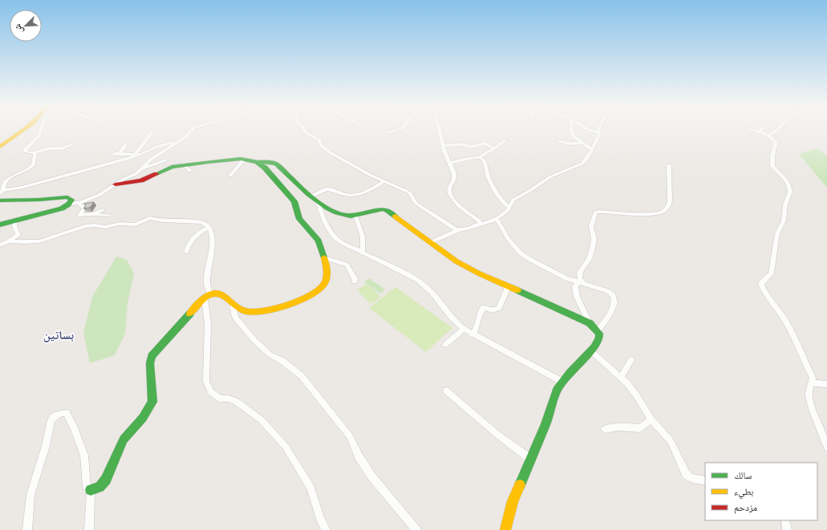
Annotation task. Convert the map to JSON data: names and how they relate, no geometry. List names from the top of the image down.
{
  "districts": ["بساتين"],
  "legend": ["سالك", "بطيء", "مزدحم"],
  "north": "bottom left"
}
